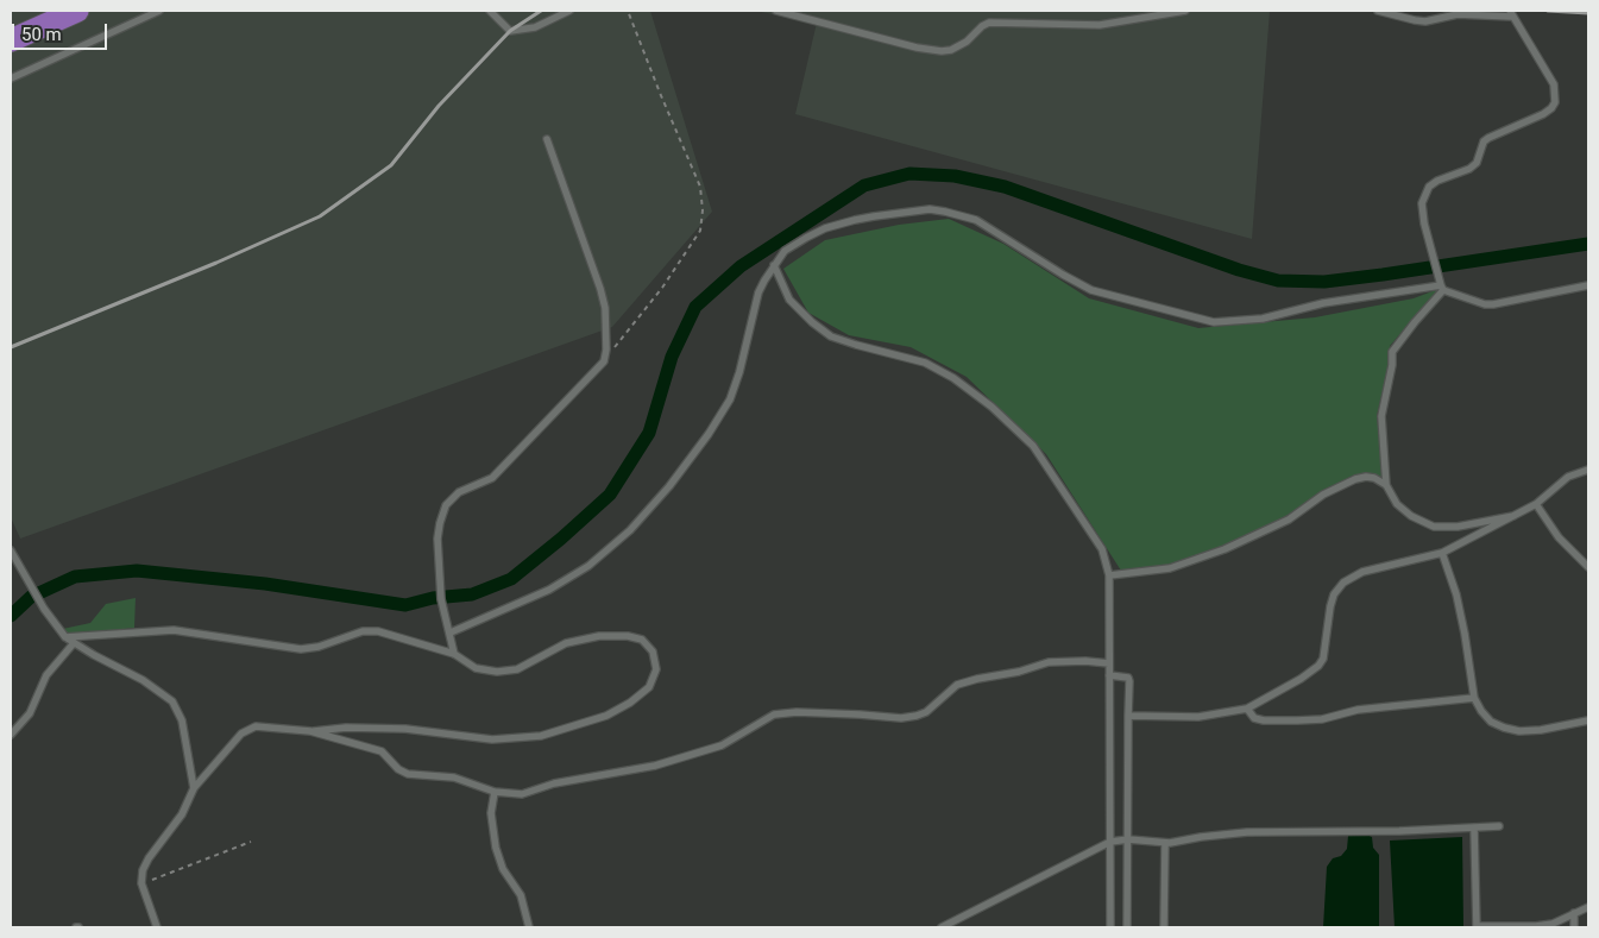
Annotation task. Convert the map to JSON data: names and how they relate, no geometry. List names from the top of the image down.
{
  "scale_bar": "50 m"
}
